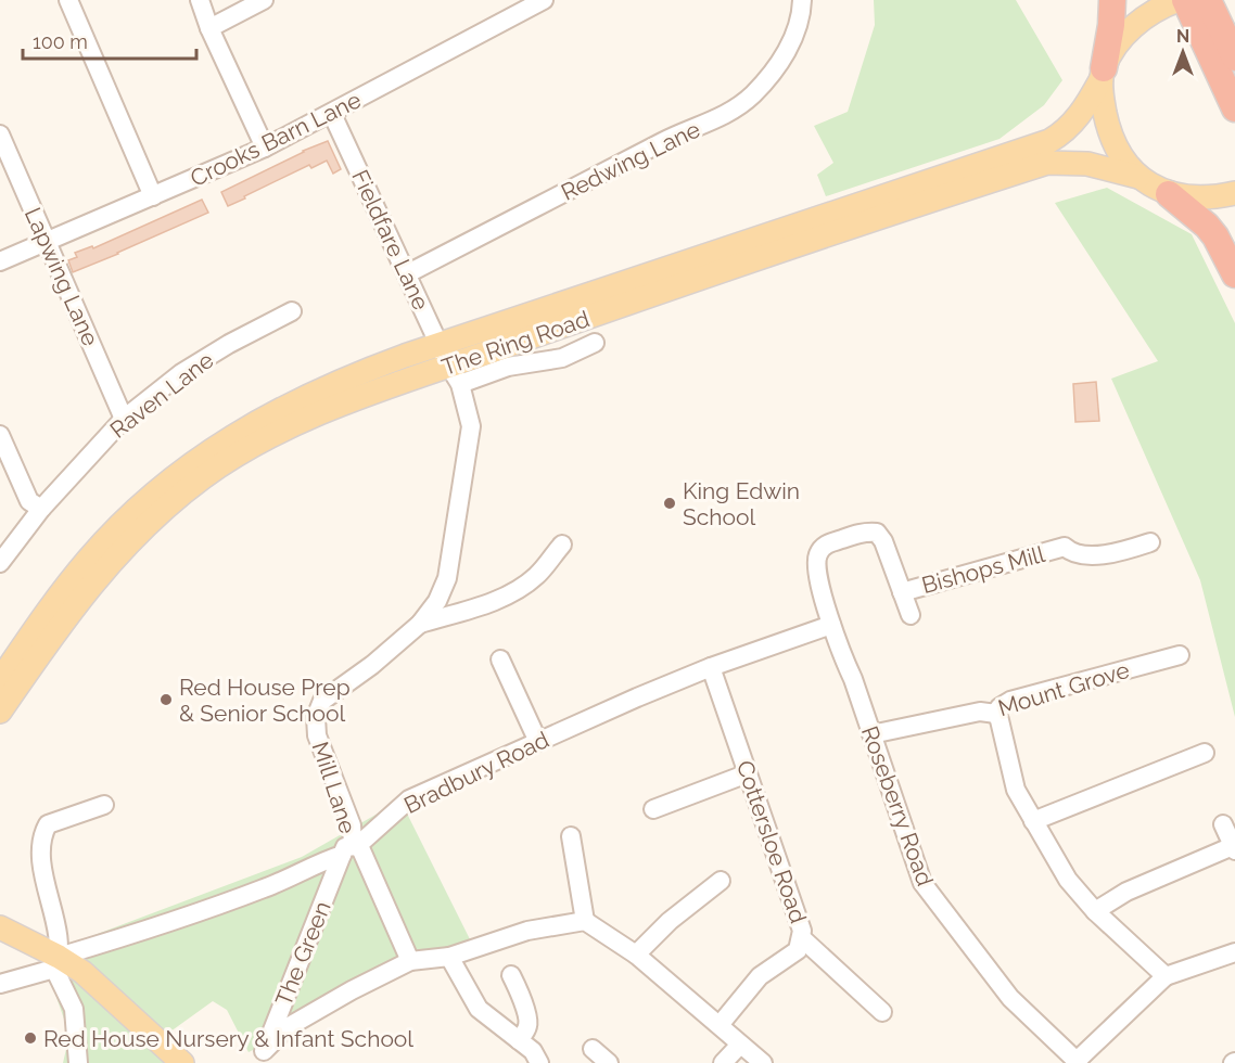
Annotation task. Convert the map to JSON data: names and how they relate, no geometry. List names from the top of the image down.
{
  "streets": {
    "main road": ["The Ring Road"],
    "street": [
      "Crooks Barn Lane",
      "Redwing Lane",
      "Fieldfare Lane",
      "Lapwing Lane",
      "Raven Lane",
      "Bishops Mill",
      "Mount Grove",
      "Bradbury Road",
      "Mill Lane",
      "Roseberry Road",
      "Cottersloe Road",
      "The Green"
    ]
  },
  "crossings": [
    ["Crooks Barn Lane", "Fieldfare Lane"],
    ["Crooks Barn Lane", "Lapwing Lane"],
    ["Redwing Lane", "Fieldfare Lane"],
    ["Fieldfare Lane", "The Ring Road"],
    ["Fieldfare Lane", "Mill Lane"],
    ["Lapwing Lane", "Raven Lane"],
    ["Bishops Mill", "Roseberry Road"],
    ["Mount Grove", "Roseberry Road"],
    ["Bradbury Road", "Mill Lane"],
    ["Bradbury Road", "Roseberry Road"],
    ["Bradbury Road", "Cottersloe Road"],
    ["Bradbury Road", "The Green"],
    ["Mill Lane", "The Green"]
  ],
  "places": ["King Edwin School", "Red House Prep & Senior School", "Red House Nursery & Infant School"],
  "scale_bar": "100 m",
  "north": "top"
}
